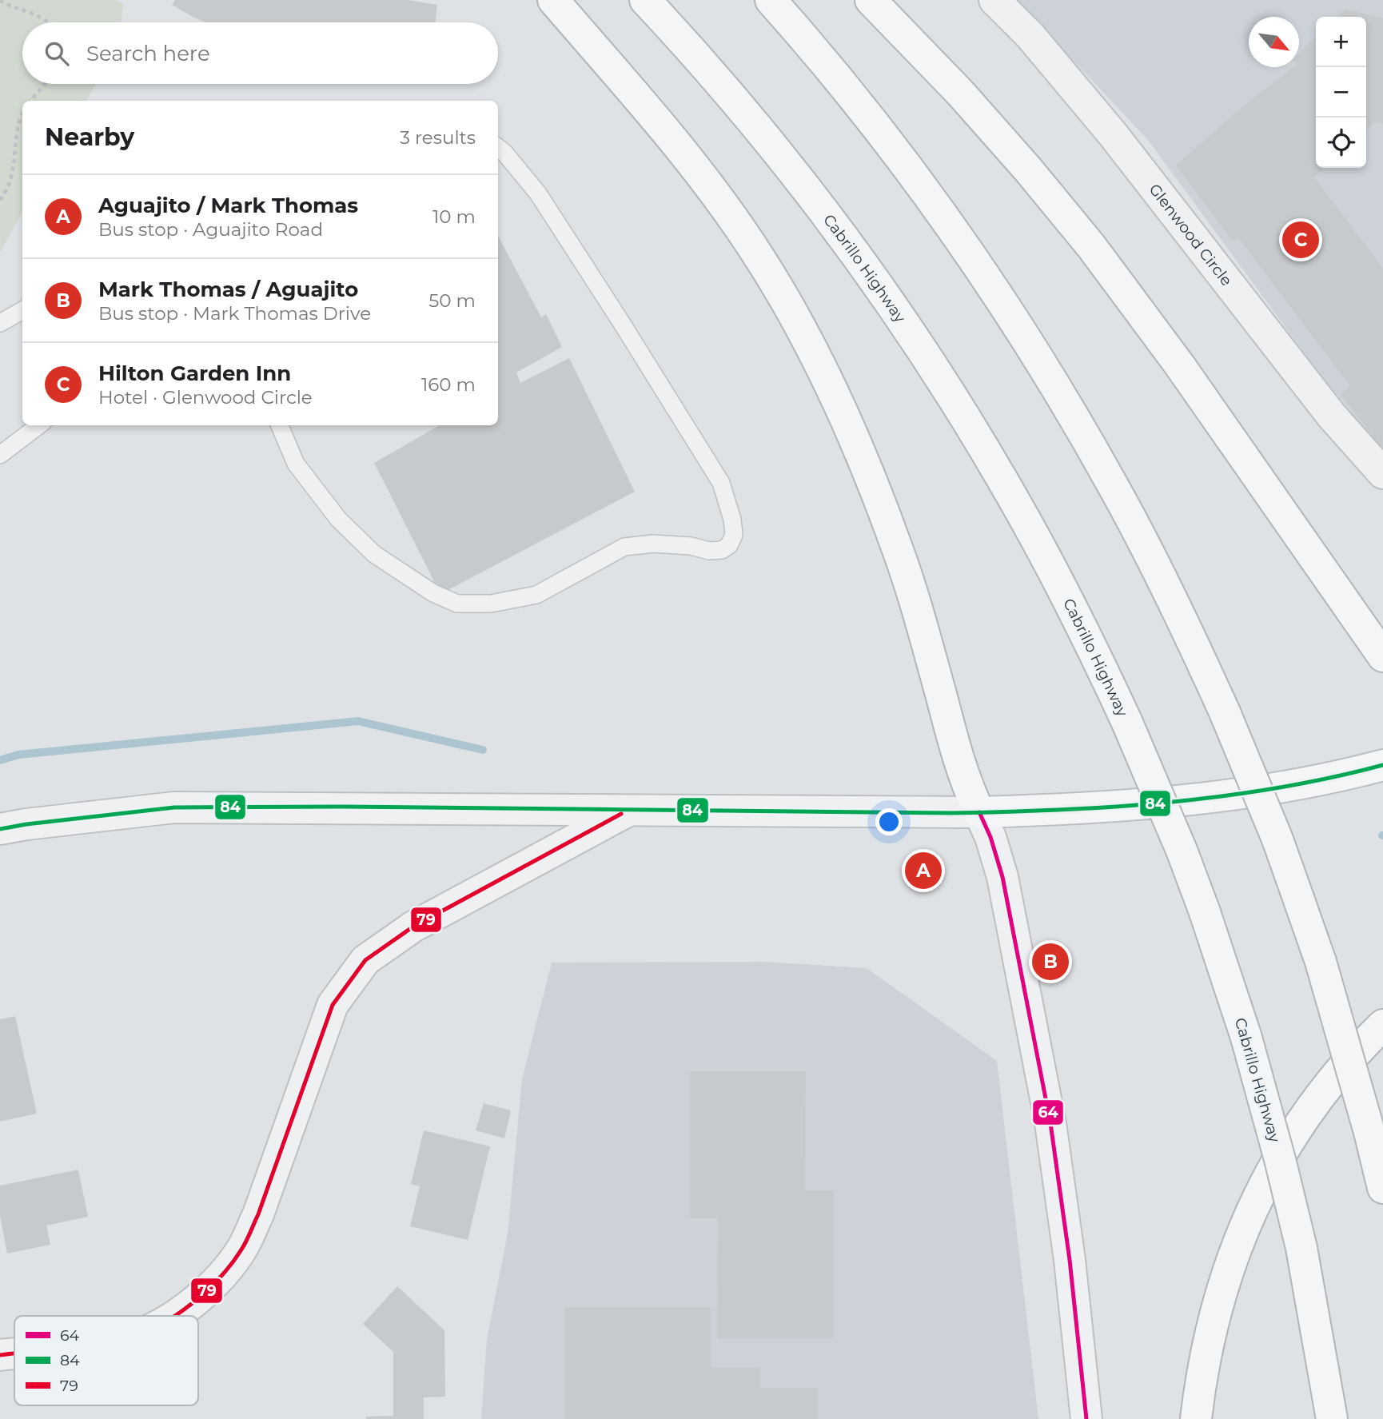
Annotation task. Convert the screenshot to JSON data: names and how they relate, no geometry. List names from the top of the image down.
{
  "streets": {
    "main road": ["Cabrillo Highway"],
    "street": ["Glenwood Circle"]
  },
  "lines": ["transit line 84", "transit line 64", "transit line 79"],
  "legend": ["64", "84", "79"],
  "north": "bottom right",
  "page": {
    "map_buttons": ["+", "−"],
    "search": "Search here",
    "heading": ["Nearby", "3 results"],
    "list": [
      {
        "mark": "A",
        "name": "Aguajito / Mark Thomas",
        "note": "Bus stop · Aguajito Road",
        "value": "10 m"
      },
      {
        "mark": "B",
        "name": "Mark Thomas / Aguajito",
        "note": "Bus stop · Mark Thomas Drive",
        "value": "50 m"
      },
      {
        "mark": "C",
        "name": "Hilton Garden Inn",
        "note": "Hotel · Glenwood Circle",
        "value": "160 m"
      }
    ],
    "pins": ["C", "A", "B"]
  }
}
